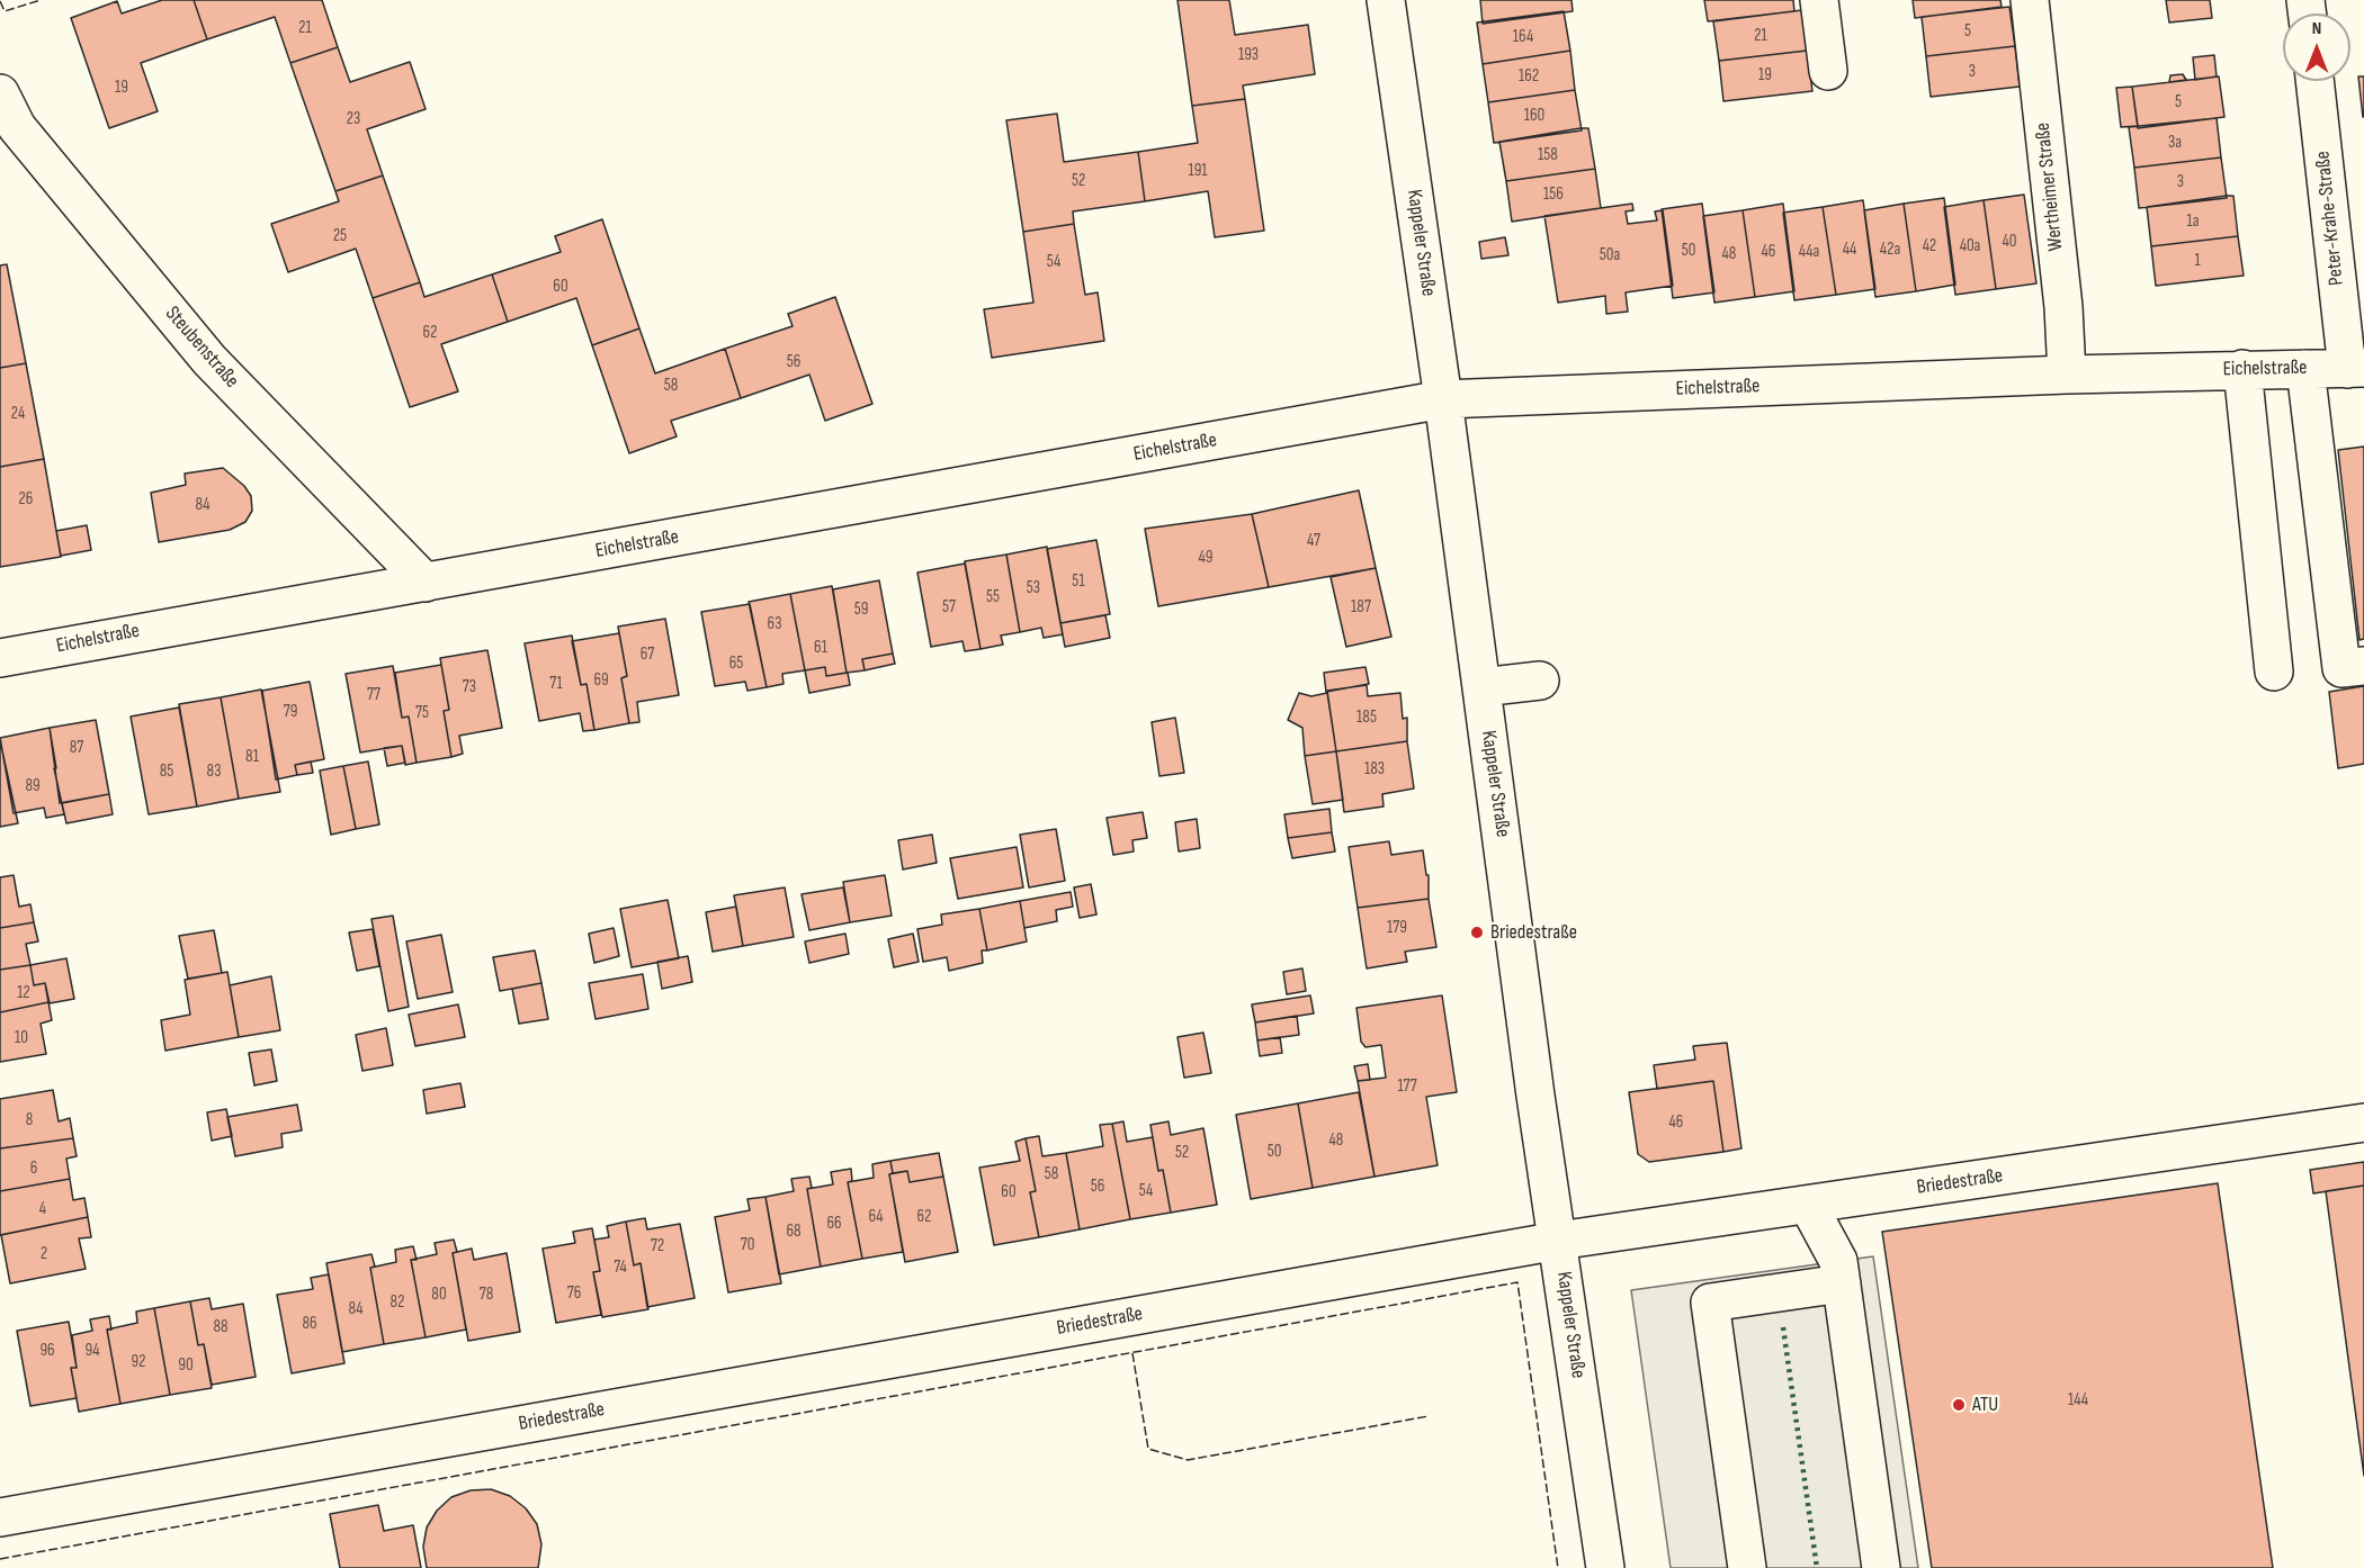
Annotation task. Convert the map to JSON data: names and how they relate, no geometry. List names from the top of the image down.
{
  "streets": {
    "street": [
      "Wertheimer Straße",
      "Peter-Krahe-Straße",
      "Kappeler Straße",
      "Steubenstraße",
      "Eichelstraße",
      "Briedestraße"
    ]
  },
  "crossings": [
    ["Wertheimer Straße", "Eichelstraße"],
    ["Peter-Krahe-Straße", "Eichelstraße"],
    ["Kappeler Straße", "Eichelstraße"],
    ["Kappeler Straße", "Briedestraße"],
    ["Steubenstraße", "Eichelstraße"]
  ],
  "places": ["Briedestraße", "ATU"],
  "house_numbers": [
    "21",
    "5",
    "21",
    "164",
    "193",
    "3",
    "19",
    "162",
    "19",
    "5",
    "160",
    "23",
    "3a",
    "158",
    "191",
    "52",
    "3",
    "156",
    "1a",
    "25",
    "40",
    "42",
    "40a",
    "44",
    "42a",
    "50",
    "46",
    "44a",
    "48",
    "50a",
    "1",
    "54",
    "60",
    "62",
    "56",
    "58",
    "24",
    "26",
    "84",
    "47",
    "49",
    "51",
    "53",
    "55",
    "57",
    "187",
    "59",
    "63",
    "61",
    "67",
    "65",
    "69",
    "71",
    "73",
    "77",
    "79",
    "75",
    "185",
    "87",
    "81",
    "183",
    "85",
    "83",
    "89",
    "179",
    "12",
    "10",
    "177",
    "8",
    "46",
    "48",
    "50",
    "52",
    "6",
    "58",
    "56",
    "54",
    "60",
    "4",
    "64",
    "62",
    "66",
    "68",
    "70",
    "72",
    "2",
    "74",
    "76",
    "80",
    "78",
    "82",
    "84",
    "86",
    "88",
    "96",
    "94",
    "92",
    "90",
    "144"
  ],
  "north": "top"
}
